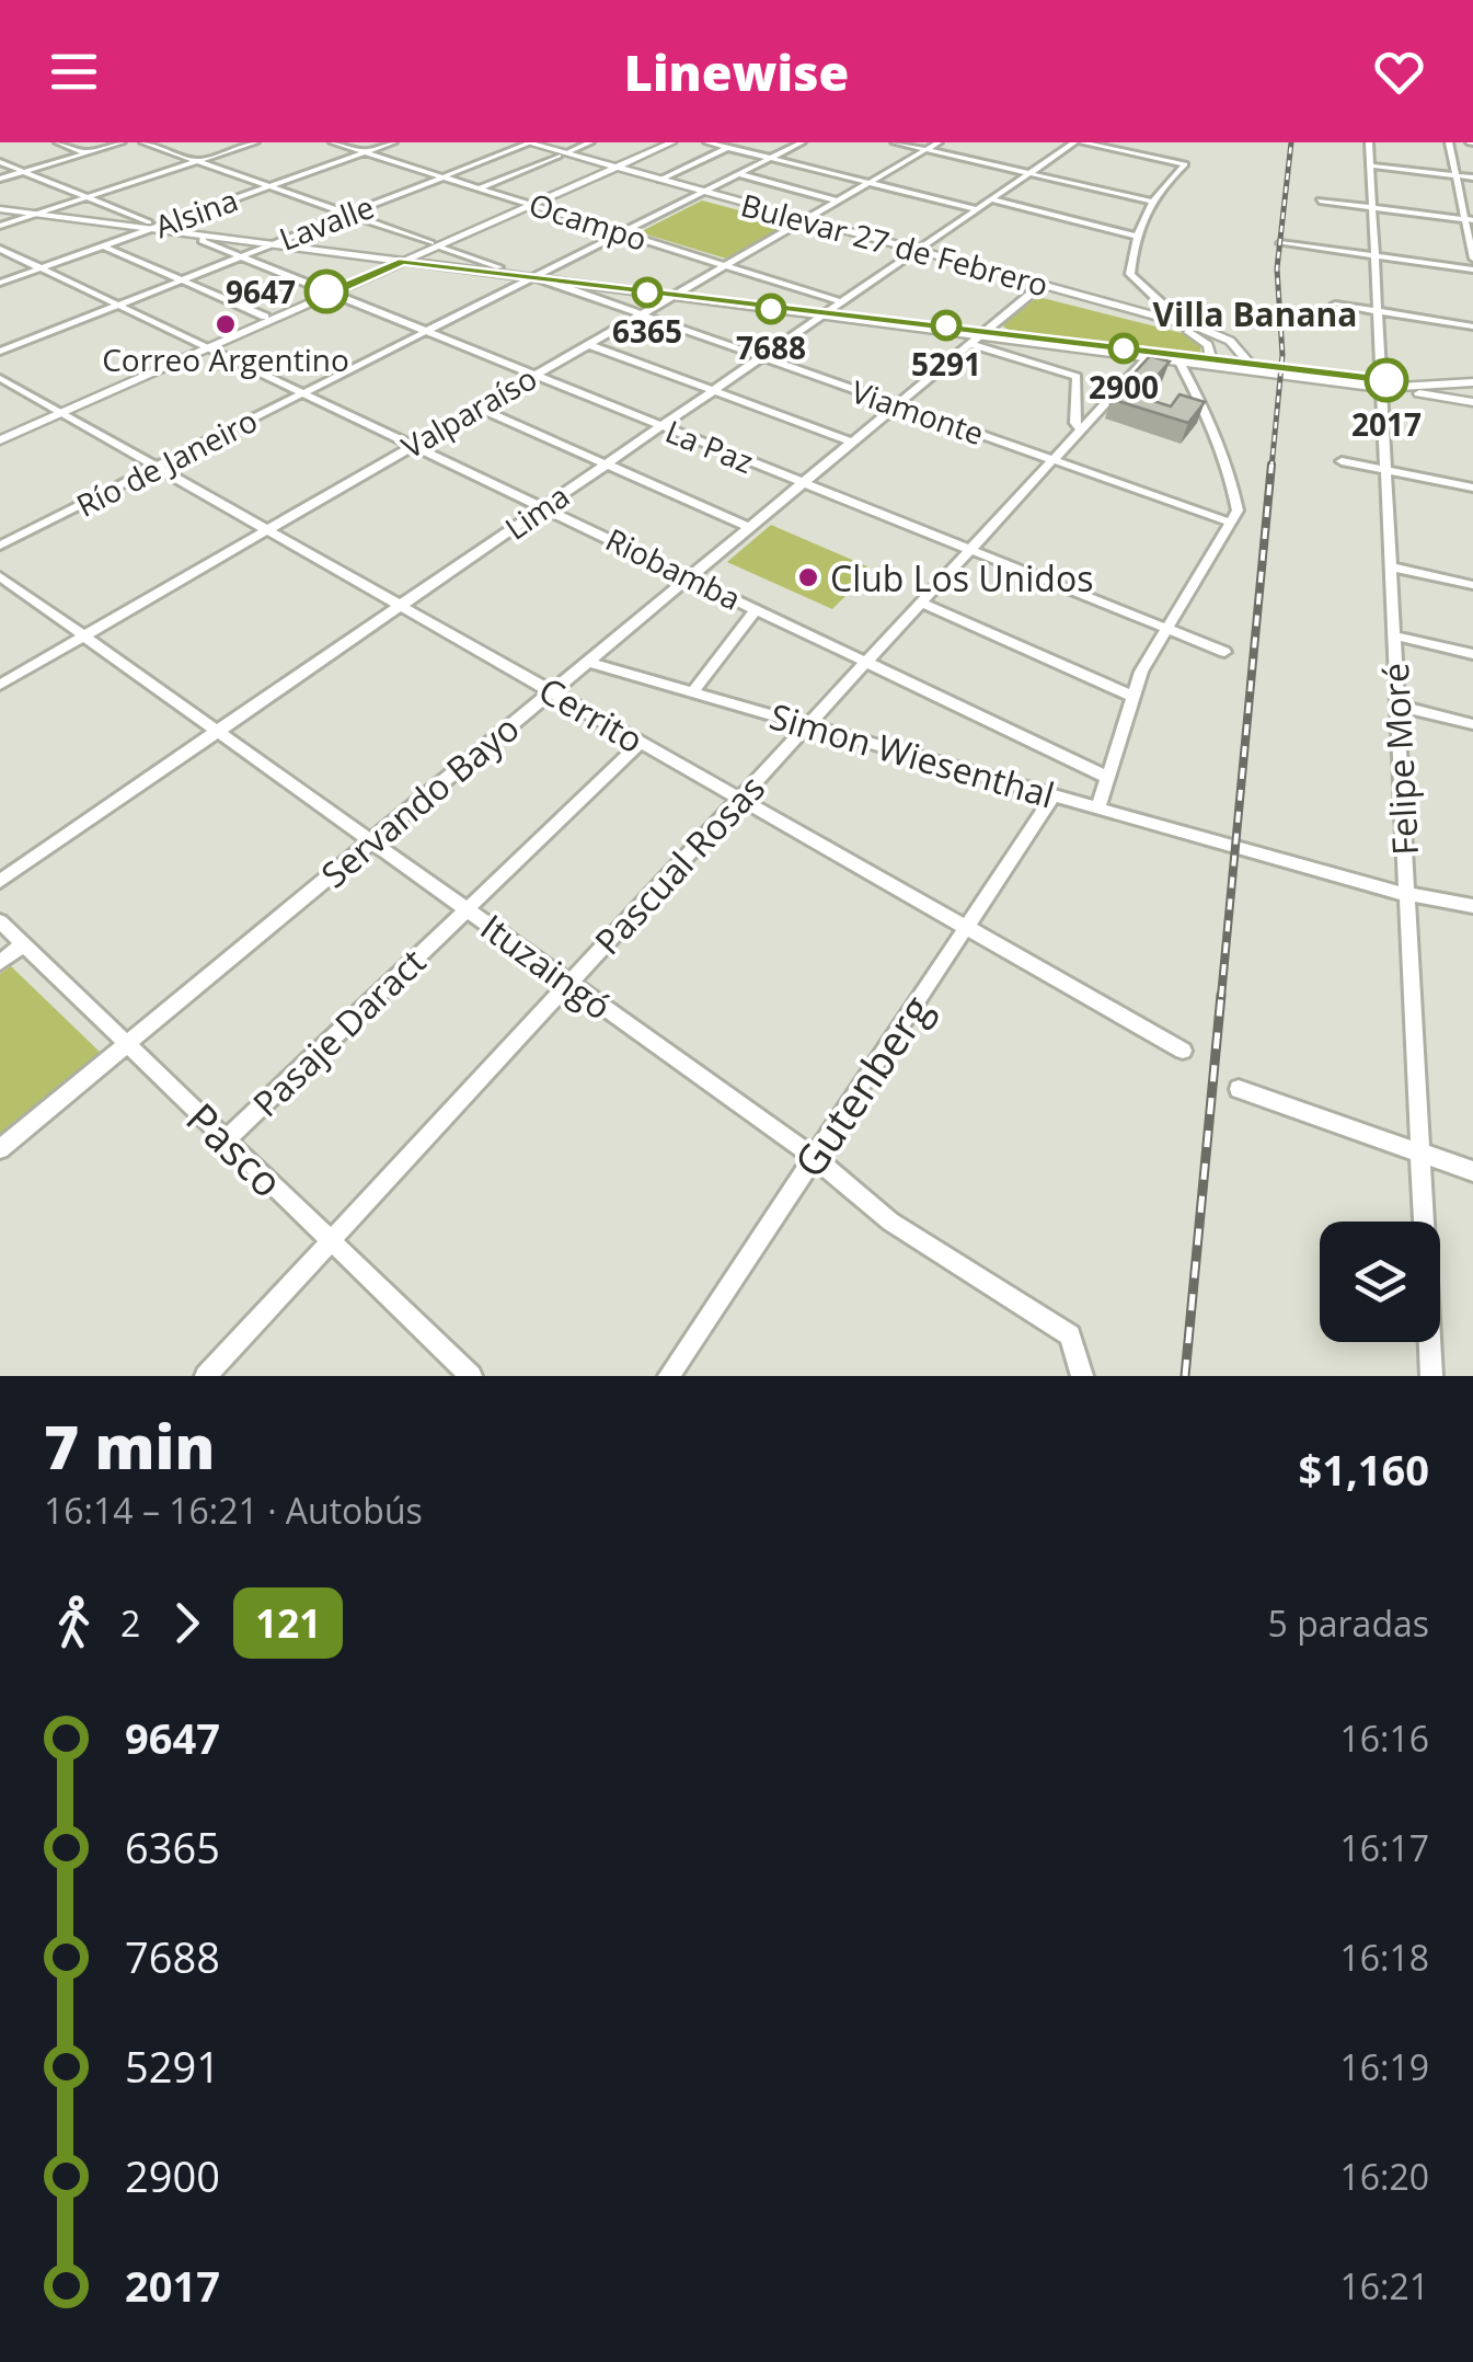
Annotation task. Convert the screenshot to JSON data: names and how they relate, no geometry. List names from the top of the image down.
{
  "streets": {
    "main road": ["Bulevar 27 de Febrero"],
    "street": [
      "Alsina",
      "Ocampo",
      "Lavalle",
      "Valparaíso",
      "Viamonte",
      "La Paz",
      "Río de Janeiro",
      "Lima",
      "Riobamba",
      "Cerrito",
      "Simon Wiesenthal",
      "Felipe Moré",
      "Servando Bayo",
      "Pascual Rosas",
      "Ituzaingó",
      "Pasaje Daract",
      "Gutenberg",
      "Pasco"
    ]
  },
  "crossings": [
    ["Alsina", "Ocampo"],
    ["Alsina", "Riobamba"],
    ["Ocampo", "Lavalle"],
    ["Ocampo", "Valparaíso"],
    ["Ocampo", "Río de Janeiro"],
    ["Ocampo", "Lima"],
    ["Lavalle", "Bulevar 27 de Febrero"],
    ["Lavalle", "La Paz"],
    ["Lavalle", "Riobamba"],
    ["Bulevar 27 de Febrero", "Valparaíso"],
    ["Bulevar 27 de Febrero", "Río de Janeiro"],
    ["Bulevar 27 de Febrero", "Lima"],
    ["Bulevar 27 de Febrero", "Servando Bayo"],
    ["Valparaíso", "Viamonte"],
    ["Valparaíso", "La Paz"],
    ["Valparaíso", "Riobamba"],
    ["Valparaíso", "Cerrito"],
    ["Valparaíso", "Ituzaingó"],
    ["Viamonte", "Río de Janeiro"],
    ["Viamonte", "Lima"],
    ["Viamonte", "Servando Bayo"],
    ["Viamonte", "Pascual Rosas"],
    ["La Paz", "Río de Janeiro"],
    ["La Paz", "Lima"],
    ["La Paz", "Servando Bayo"],
    ["La Paz", "Pascual Rosas"],
    ["Río de Janeiro", "Riobamba"],
    ["Río de Janeiro", "Cerrito"],
    ["Lima", "Riobamba"],
    ["Lima", "Cerrito"],
    ["Lima", "Ituzaingó"],
    ["Riobamba", "Servando Bayo"],
    ["Riobamba", "Pascual Rosas"],
    ["Cerrito", "Servando Bayo"],
    ["Cerrito", "Pascual Rosas"],
    ["Cerrito", "Pasaje Daract"],
    ["Cerrito", "Gutenberg"],
    ["Simon Wiesenthal", "Felipe Moré"],
    ["Simon Wiesenthal", "Servando Bayo"],
    ["Simon Wiesenthal", "Pascual Rosas"],
    ["Simon Wiesenthal", "Gutenberg"],
    ["Servando Bayo", "Ituzaingó"],
    ["Servando Bayo", "Pasco"],
    ["Pascual Rosas", "Ituzaingó"],
    ["Pascual Rosas", "Pasco"],
    ["Ituzaingó", "Pasaje Daract"],
    ["Ituzaingó", "Gutenberg"],
    ["Pasaje Daract", "Pasco"]
  ],
  "districts": ["Villa Banana"],
  "places": [
    "9647",
    "6365",
    "7688",
    "Correo Argentino",
    "5291",
    "2900",
    "2017",
    "Club Los Unidos"
  ],
  "lines": ["bus line 121"],
  "page": {
    "header": "Linewise",
    "heading": ["7 min", "16:14 – 16:21 · Autobús", "$1,160"],
    "legs": ["2", "121", "5 paradas"],
    "list": [
      {
        "name": "9647",
        "value": "16:16"
      },
      {
        "name": "6365",
        "value": "16:17"
      },
      {
        "name": "7688",
        "value": "16:18"
      },
      {
        "name": "5291",
        "value": "16:19"
      },
      {
        "name": "2900",
        "value": "16:20"
      },
      {
        "name": "2017",
        "value": "16:21"
      }
    ]
  }
}
